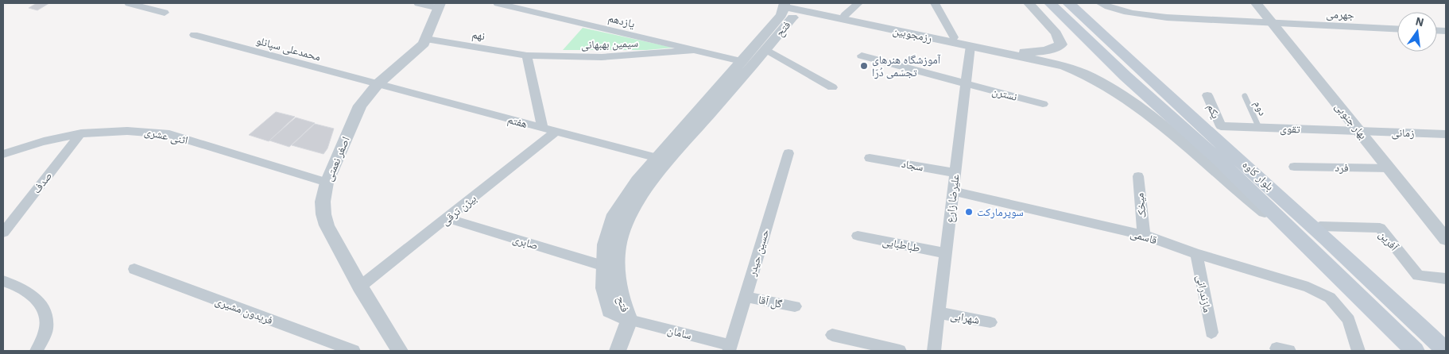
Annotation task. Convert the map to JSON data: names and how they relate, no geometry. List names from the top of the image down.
{
  "streets": {
    "main road": ["بلوار کاوه"],
    "street": [
      "جهرمی",
      "یازدهم",
      "فتح",
      "رزمجوبین",
      "نهم",
      "سیمین بهبهانی",
      "محمدعلی سپانلو",
      "نسترن",
      "یکم",
      "بهار جنوبی",
      "هفتم",
      "تقوی",
      "زمانی",
      "اثنی عشری",
      "اصغر نعمتی",
      "سجاد",
      "فرد",
      "صدف",
      "علیرضا زارع",
      "میخک",
      "بیژن ترقی",
      "قاسمی",
      "آفرین",
      "صابری",
      "طباطبایی",
      "حسین حیدر",
      "مازندرانی",
      "گل آقا",
      "فریدون مشیری",
      "شهرابی",
      "سامان"
    ],
    "lane": ["دوم"]
  },
  "crossings": [
    ["جهرمی", "بهار جنوبی"],
    ["یازدهم", "فتح"],
    ["یازدهم", "سیمین بهبهانی"],
    ["فتح", "رزمجوبین"],
    ["فتح", "هفتم"],
    ["فتح", "صابری"],
    ["فتح", "سامان"],
    ["رزمجوبین", "بلوار کاوه"],
    ["رزمجوبین", "علیرضا زارع"],
    ["نهم", "سیمین بهبهانی"],
    ["نهم", "اصغر نعمتی"],
    ["محمدعلی سپانلو", "هفتم"],
    ["محمدعلی سپانلو", "اصغر نعمتی"],
    ["نسترن", "علیرضا زارع"],
    ["دوم", "تقوی"],
    ["یکم", "تقوی"],
    ["بهار جنوبی", "تقوی"],
    ["بهار جنوبی", "زمانی"],
    ["بهار جنوبی", "فرد"],
    ["هفتم", "اصغر نعمتی"],
    ["هفتم", "بیژن ترقی"],
    ["تقوی", "زمانی"],
    ["اثنی عشری", "اصغر نعمتی"],
    ["اثنی عشری", "صدف"],
    ["اصغر نعمتی", "بیژن ترقی"],
    ["سجاد", "علیرضا زارع"],
    ["علیرضا زارع", "قاسمی"],
    ["علیرضا زارع", "طباطبایی"],
    ["علیرضا زارع", "شهرابی"],
    ["میخک", "قاسمی"],
    ["بیژن ترقی", "صابری"],
    ["قاسمی", "مازندرانی"],
    ["حسین حیدر", "گل آقا"],
    ["حسین حیدر", "سامان"]
  ],
  "places": ["آموزشگاه هنرهای تجسّمی دُرّا", "سوپرمارکت"],
  "north": "top"
}
